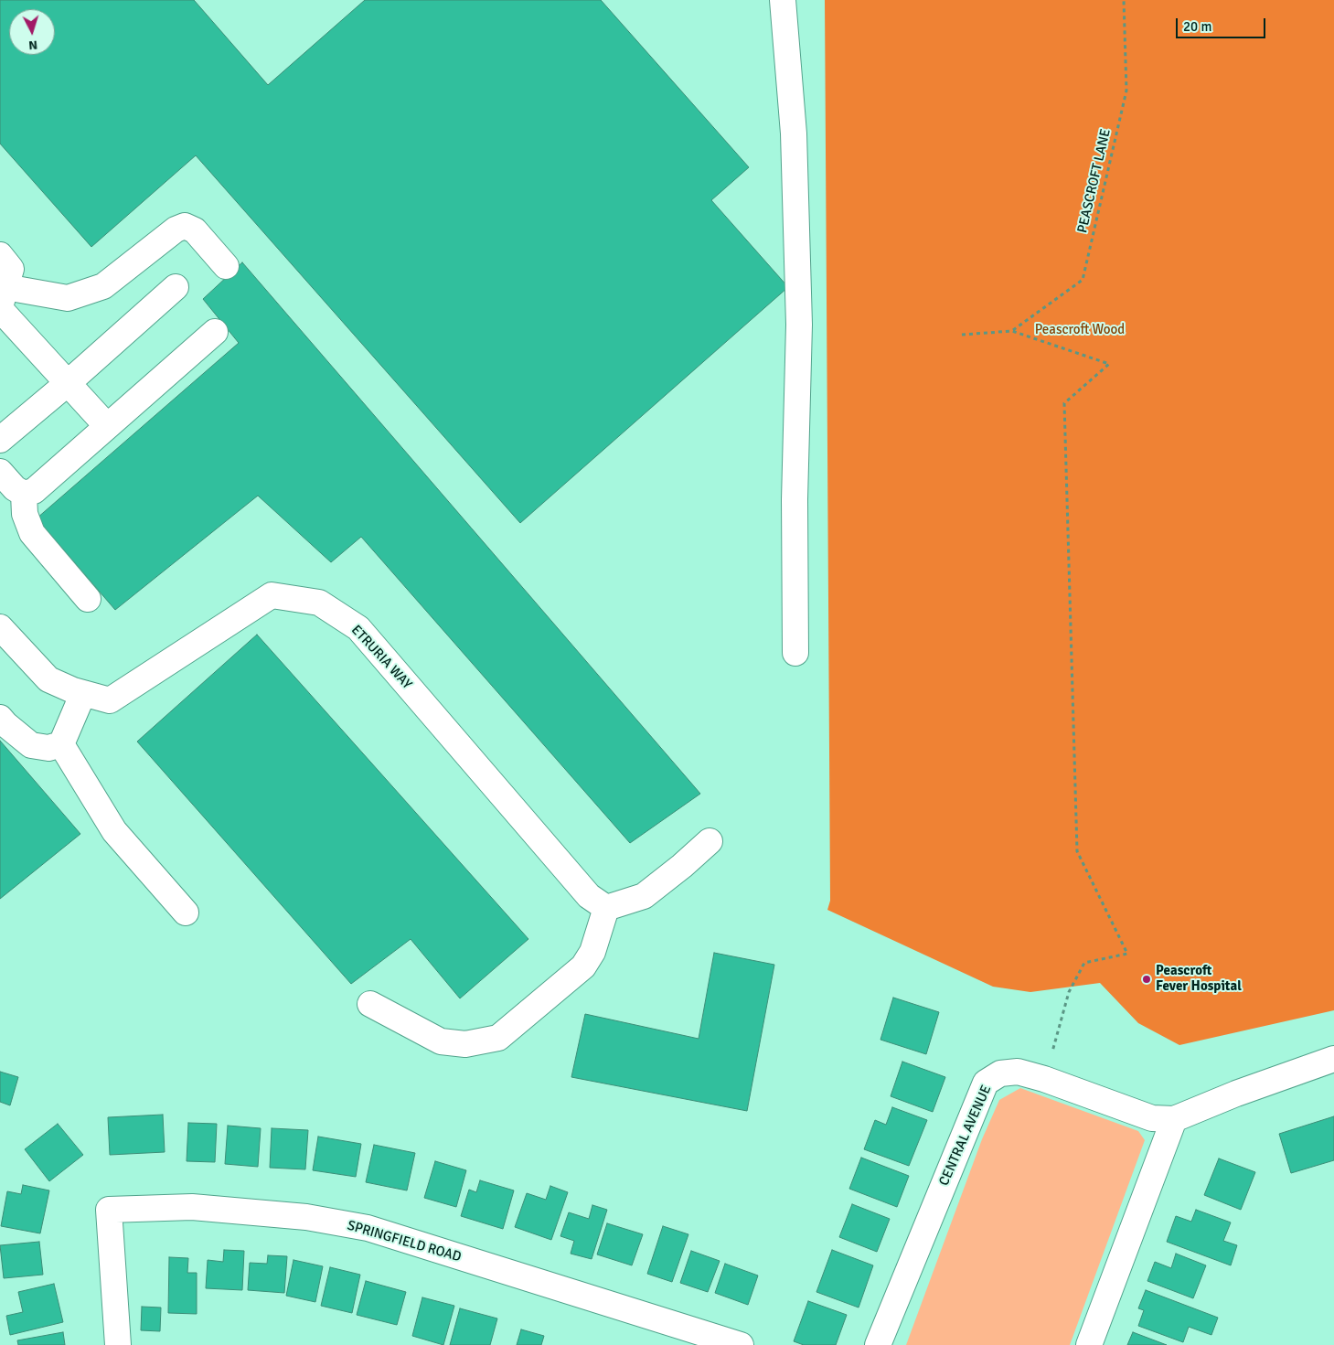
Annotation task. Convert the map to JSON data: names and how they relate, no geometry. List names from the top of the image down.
{
  "streets": {
    "street": ["ETRURIA WAY", "CENTRAL AVENUE", "SPRINGFIELD ROAD"],
    "path": ["PEASCROFT LANE"]
  },
  "parks": ["Peascroft Wood"],
  "places": ["Peascroft Fever Hospital"],
  "scale_bar": "20 m",
  "north": "bottom"
}
